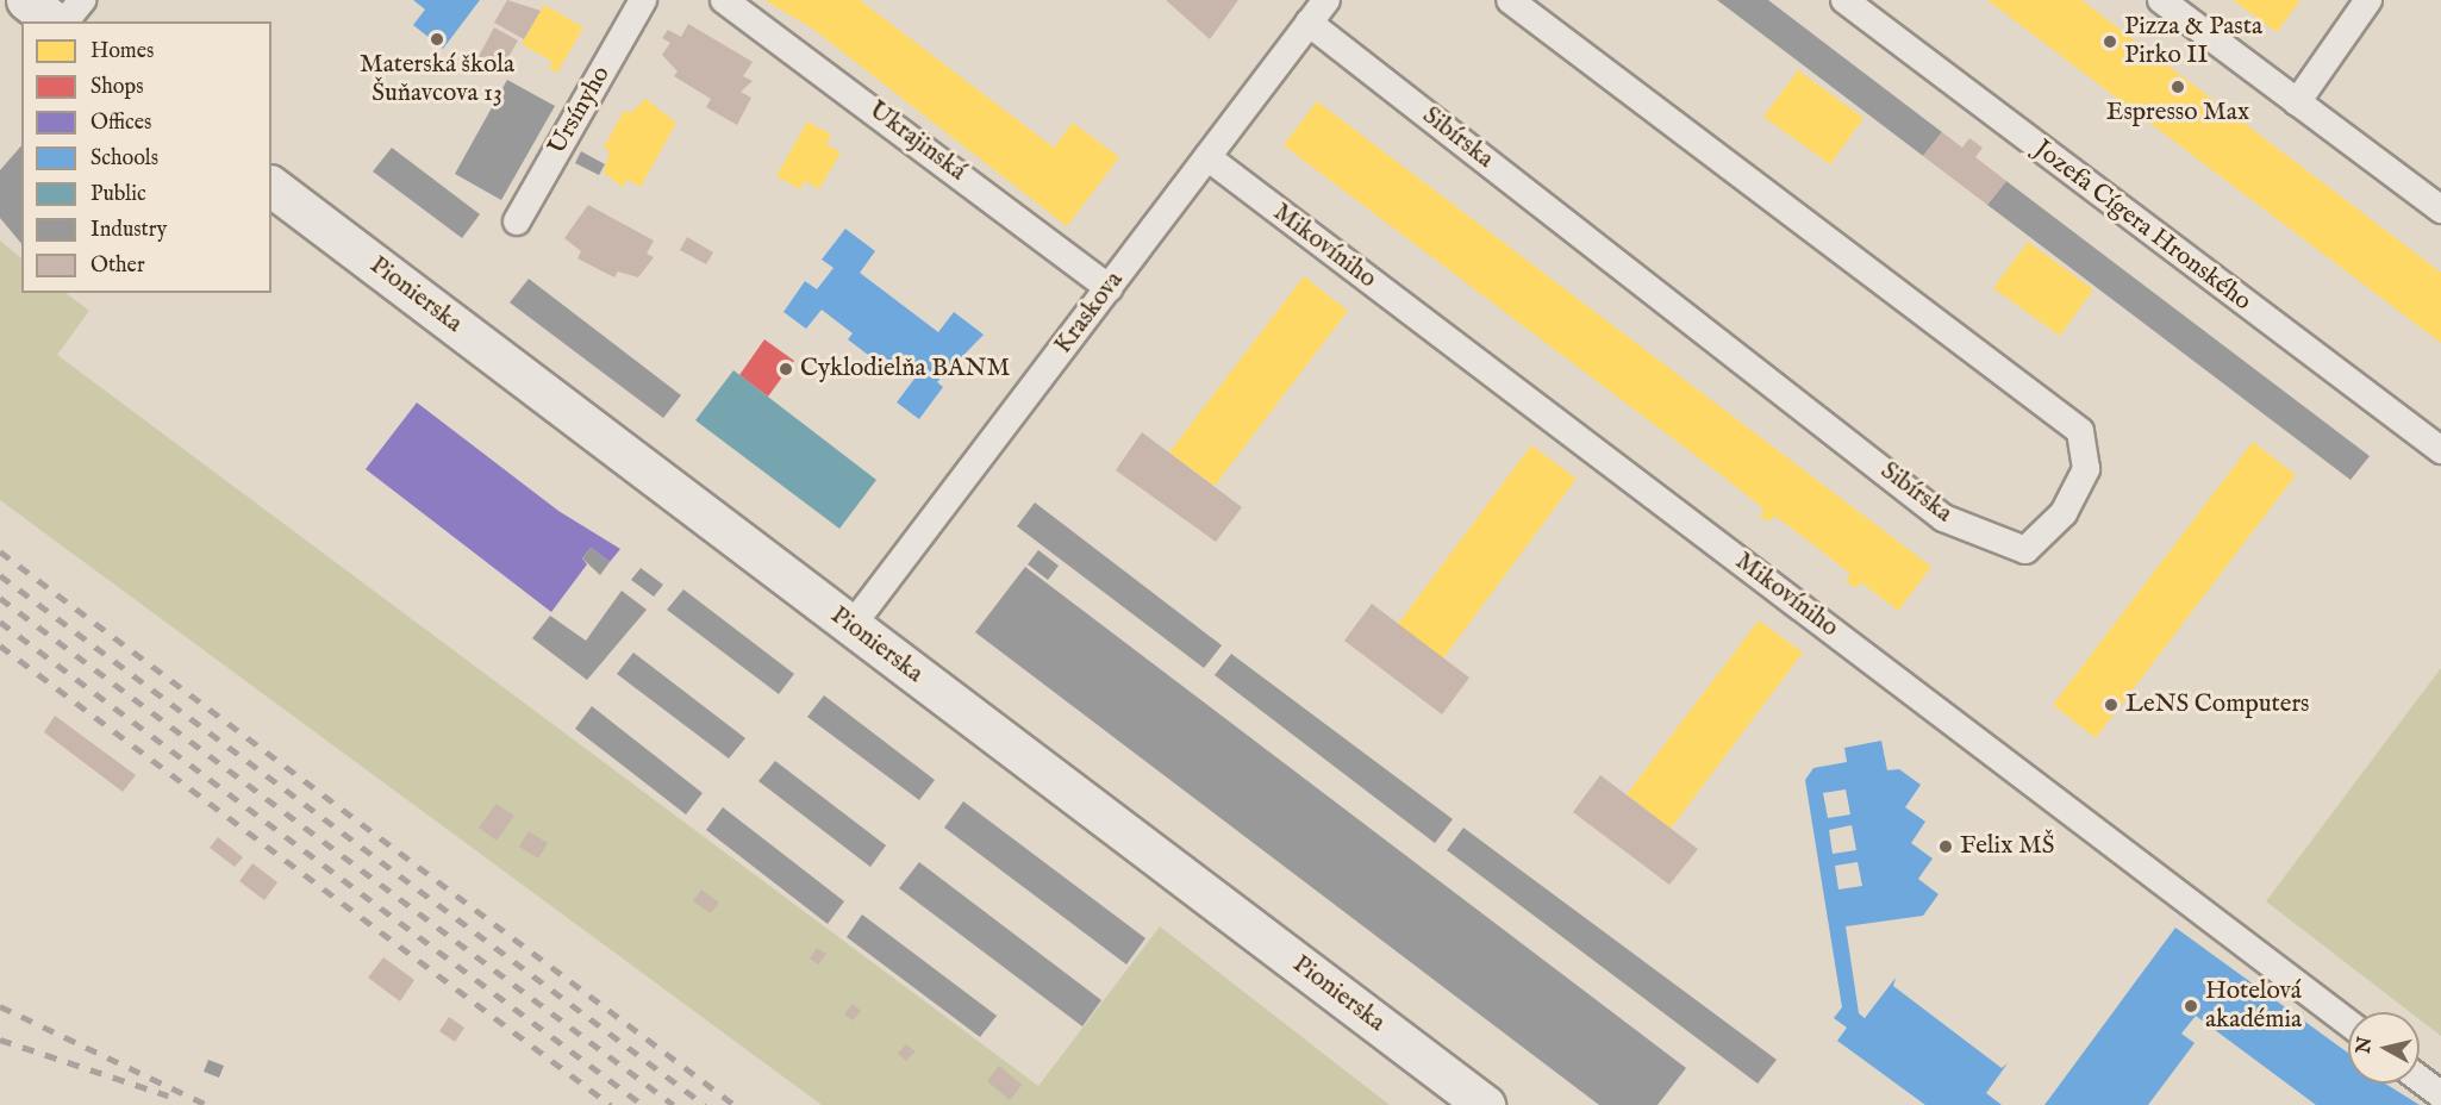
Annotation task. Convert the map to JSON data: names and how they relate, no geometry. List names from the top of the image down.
{
  "streets": {
    "street": [
      "Ursínyho",
      "Sibírska",
      "Ukrajinská",
      "Jozefa Cígera Hronského",
      "Mikovíniho",
      "Pionierska",
      "Kraskova"
    ]
  },
  "crossings": [
    ["Sibírska", "Kraskova"],
    ["Ukrajinská", "Kraskova"],
    ["Mikovíniho", "Kraskova"],
    ["Pionierska", "Kraskova"]
  ],
  "places": [
    "Materská škola Šuňavcova 13",
    "Pizza & Pasta Pirko II",
    "Espresso Max",
    "Cyklodielňa BANM",
    "LeNS Computers",
    "Felix MŠ",
    "Hotelová akadémia"
  ],
  "legend": [
    "Homes",
    "Shops",
    "Offices",
    "Schools",
    "Public",
    "Industry",
    "Other"
  ],
  "north": "left"
}
